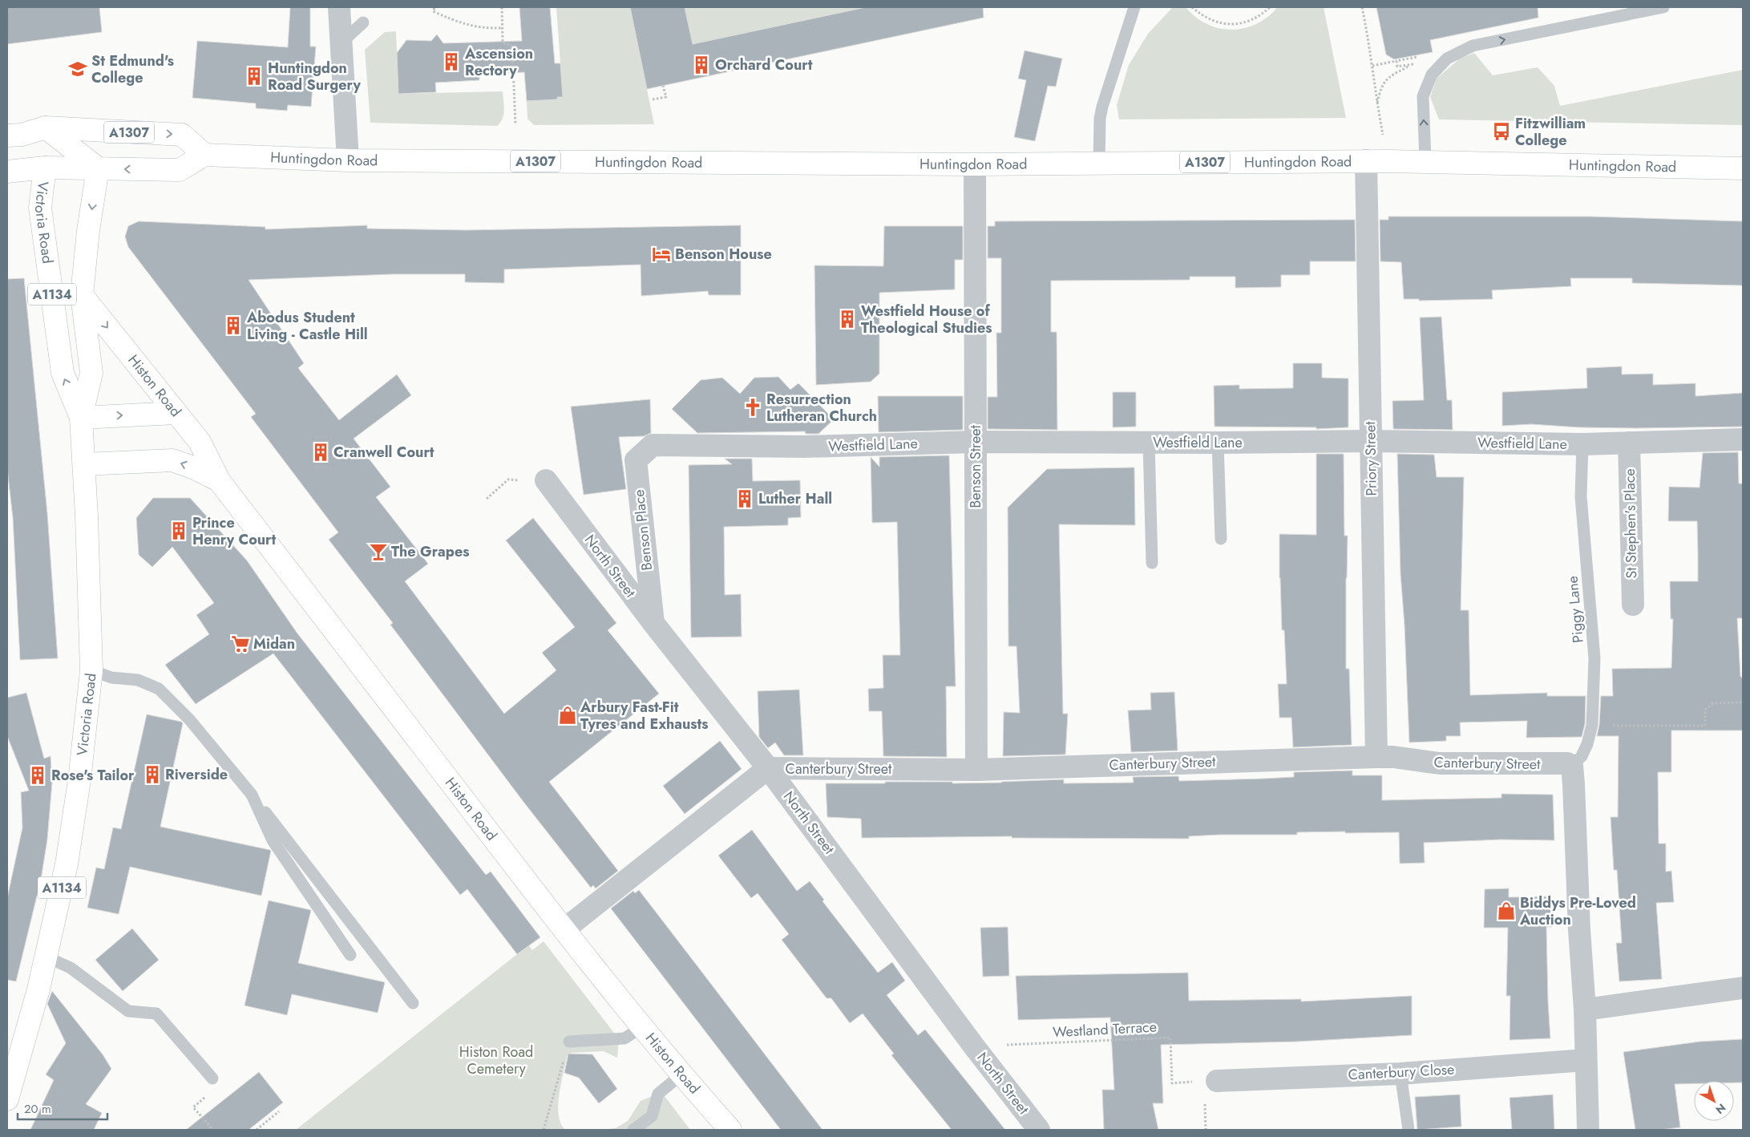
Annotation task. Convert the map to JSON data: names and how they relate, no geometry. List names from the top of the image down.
{
  "streets": {
    "main road": [
      "A1307",
      "Huntingdon Road",
      "Victoria Road",
      "A1134",
      "Histon Road"
    ],
    "street": [
      "Westfield Lane",
      "Priory Street",
      "Benson Street",
      "St Stephen's Place",
      "Benson Place",
      "North Street",
      "Canterbury Street",
      "Canterbury Close"
    ],
    "lane": ["Piggy Lane"],
    "path": ["Westland Terrace"]
  },
  "crossings": [
    ["A1307", "Huntingdon Road"],
    ["A1307", "Victoria Road"],
    ["Huntingdon Road", "Priory Street"],
    ["Huntingdon Road", "Benson Street"],
    ["Victoria Road", "Histon Road"],
    ["Histon Road", "Canterbury Street"],
    ["Westfield Lane", "Priory Street"],
    ["Westfield Lane", "Benson Street"],
    ["Westfield Lane", "St Stephen's Place"],
    ["Westfield Lane", "Benson Place"],
    ["Westfield Lane", "Piggy Lane"],
    ["Priory Street", "Canterbury Street"],
    ["Benson Street", "Canterbury Street"],
    ["Benson Place", "North Street"],
    ["North Street", "Canterbury Street"],
    ["North Street", "Westland Terrace"],
    ["Piggy Lane", "Canterbury Street"],
    ["Westland Terrace", "Canterbury Close"]
  ],
  "parks": ["Histon Road Cemetery"],
  "places": {
    "building": [
      "Ascension Rectory",
      "Orchard Court",
      "Huntingdon Road Surgery",
      "Westfield House of Theological Studies",
      "Abodus Student Living - Castle Hill",
      "Cranwell Court",
      "Luther Hall",
      "Prince Henry Court",
      "Riverside",
      "Rose's Tailor"
    ],
    "school or university": ["St Edmund's College"],
    "bus stop": ["Fitzwilliam College"],
    "hotel": ["Benson House"],
    "church": ["Resurrection Lutheran Church"],
    "bar": ["The Grapes"],
    "supermarket": ["Midan"],
    "shop": ["Arbury Fast-Fit Tyres and Exhausts", "Biddys Pre-Loved Auction"]
  },
  "scale_bar": "20 m",
  "north": "bottom right"
}
